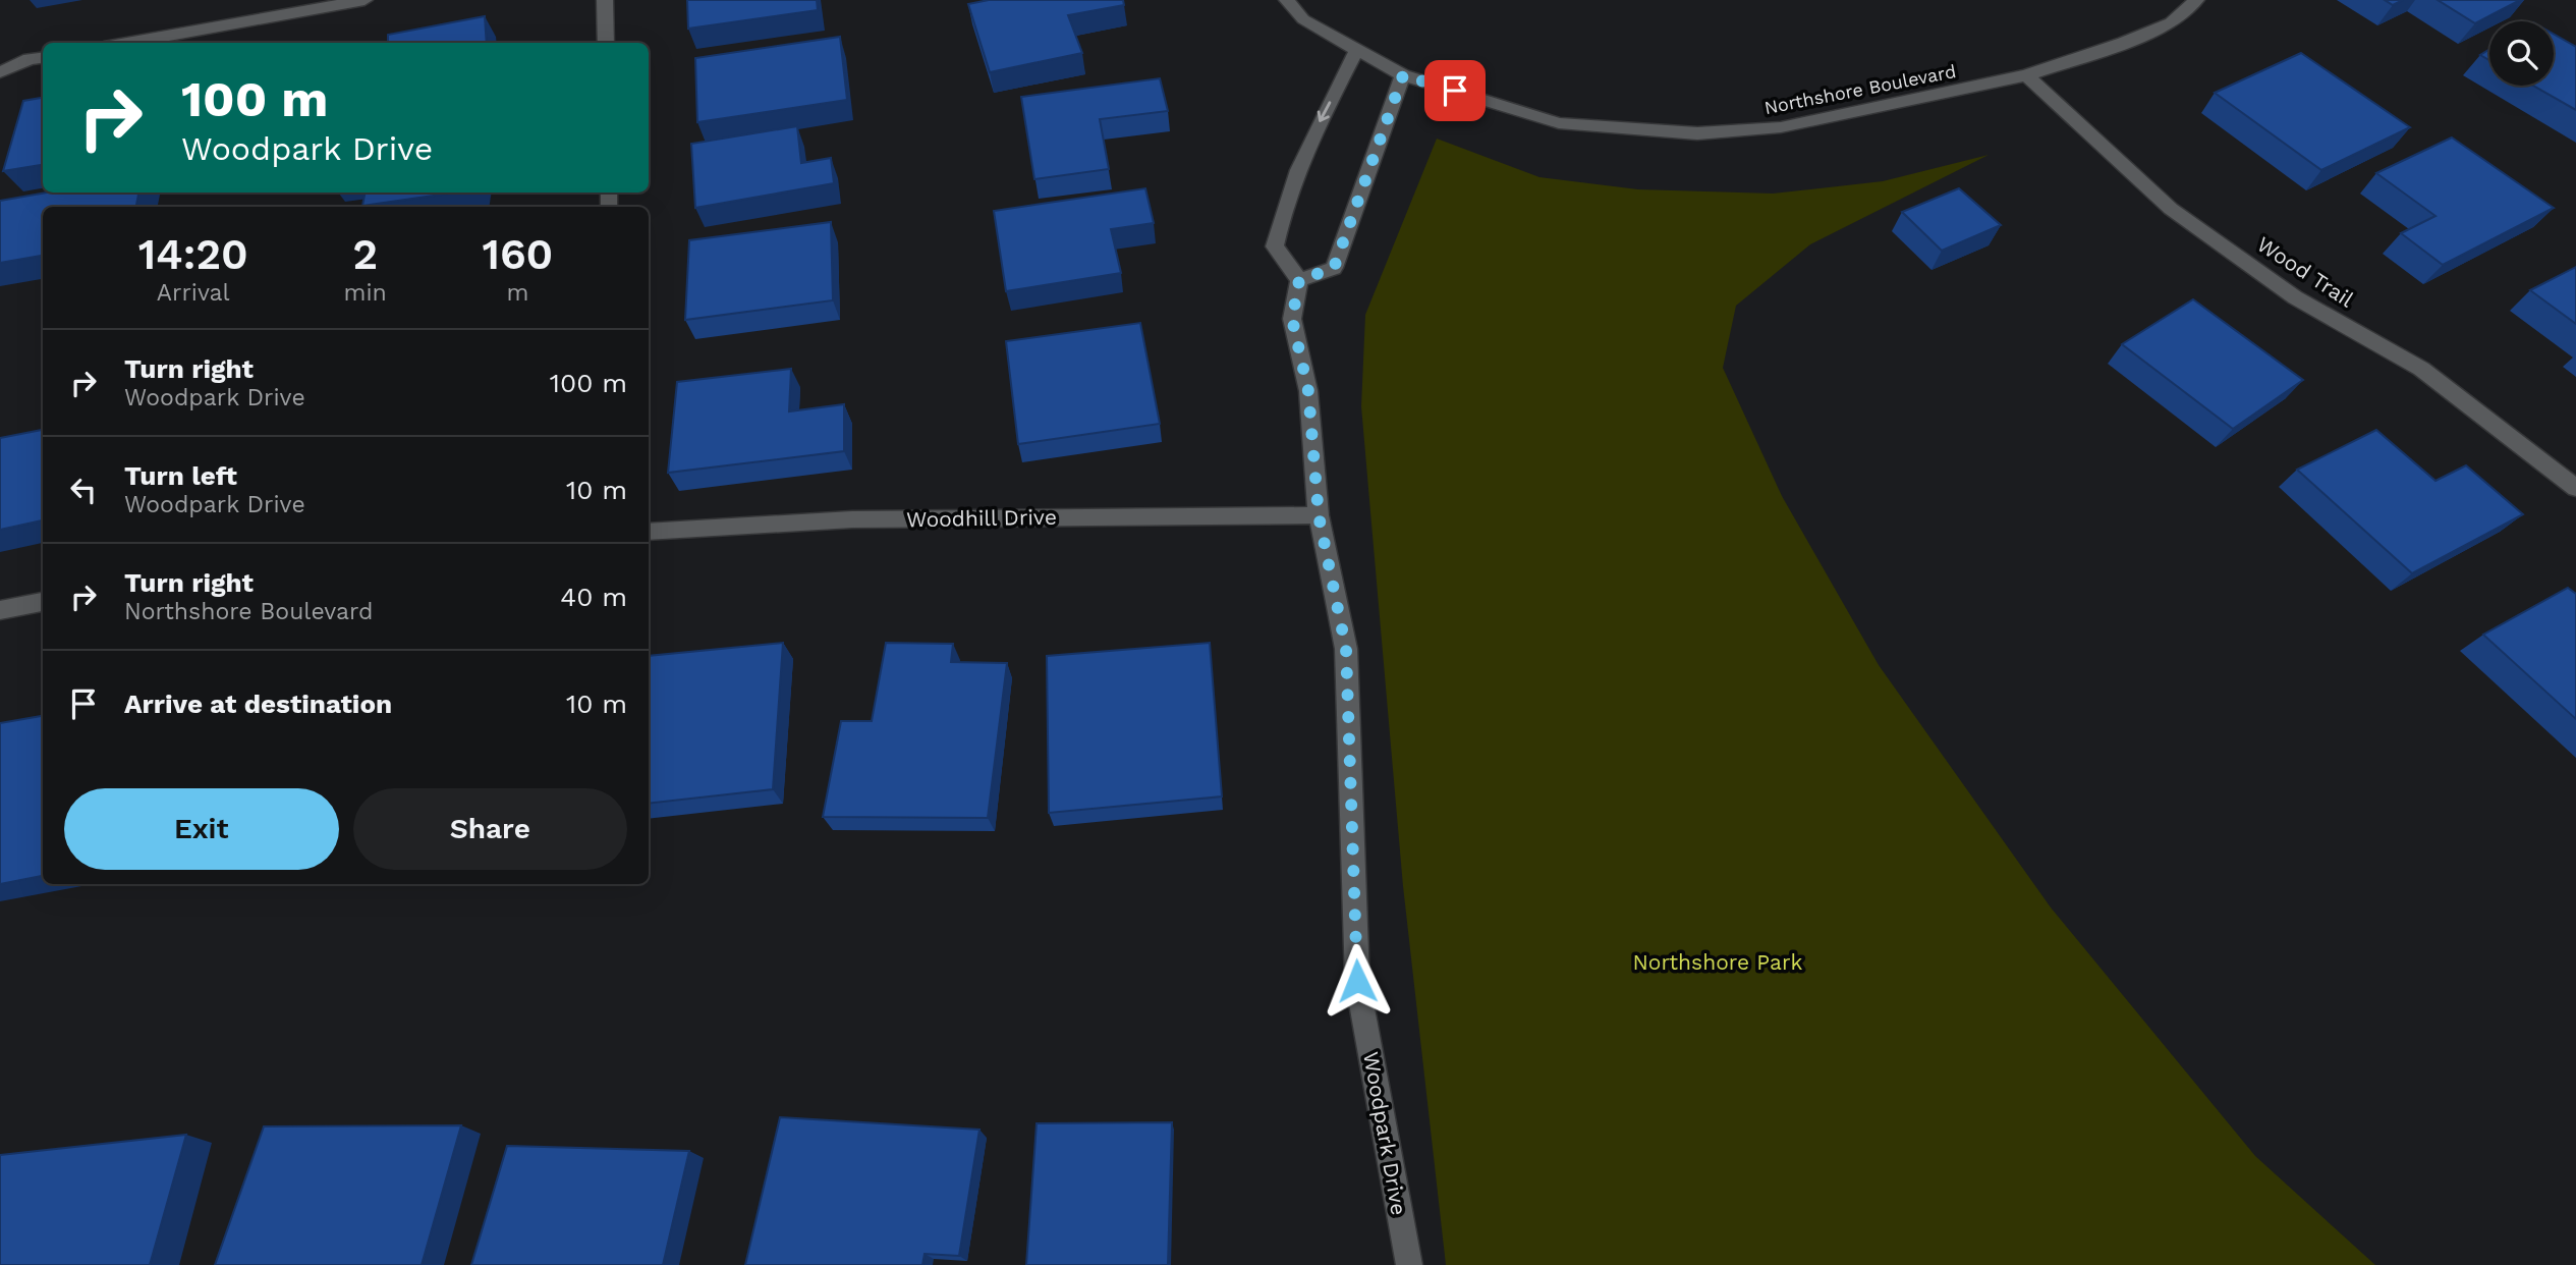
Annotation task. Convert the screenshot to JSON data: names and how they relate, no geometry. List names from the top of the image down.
{
  "streets": {
    "street": [
      "Northshore Boulevard",
      "Wood Trail",
      "Woodhill Drive",
      "Woodpark Drive"
    ]
  },
  "crossings": [
    ["Northshore Boulevard", "Wood Trail"],
    ["Woodhill Drive", "Woodpark Drive"]
  ],
  "parks": ["Northshore Park"],
  "page": {
    "turn": ["100 m", "Woodpark Drive"],
    "eta": [
      "14:20",
      "Arrival",
      "2",
      "min",
      "160",
      "m"
    ],
    "list": [
      {
        "name": "Turn right",
        "note": "Woodpark Drive",
        "value": "100 m"
      },
      {
        "name": "Turn left",
        "note": "Woodpark Drive",
        "value": "10 m"
      },
      {
        "name": "Turn right",
        "note": "Northshore Boulevard",
        "value": "40 m"
      },
      {
        "name": "Arrive at destination",
        "value": "10 m"
      }
    ],
    "buttons": ["Exit", "Share"]
  }
}
